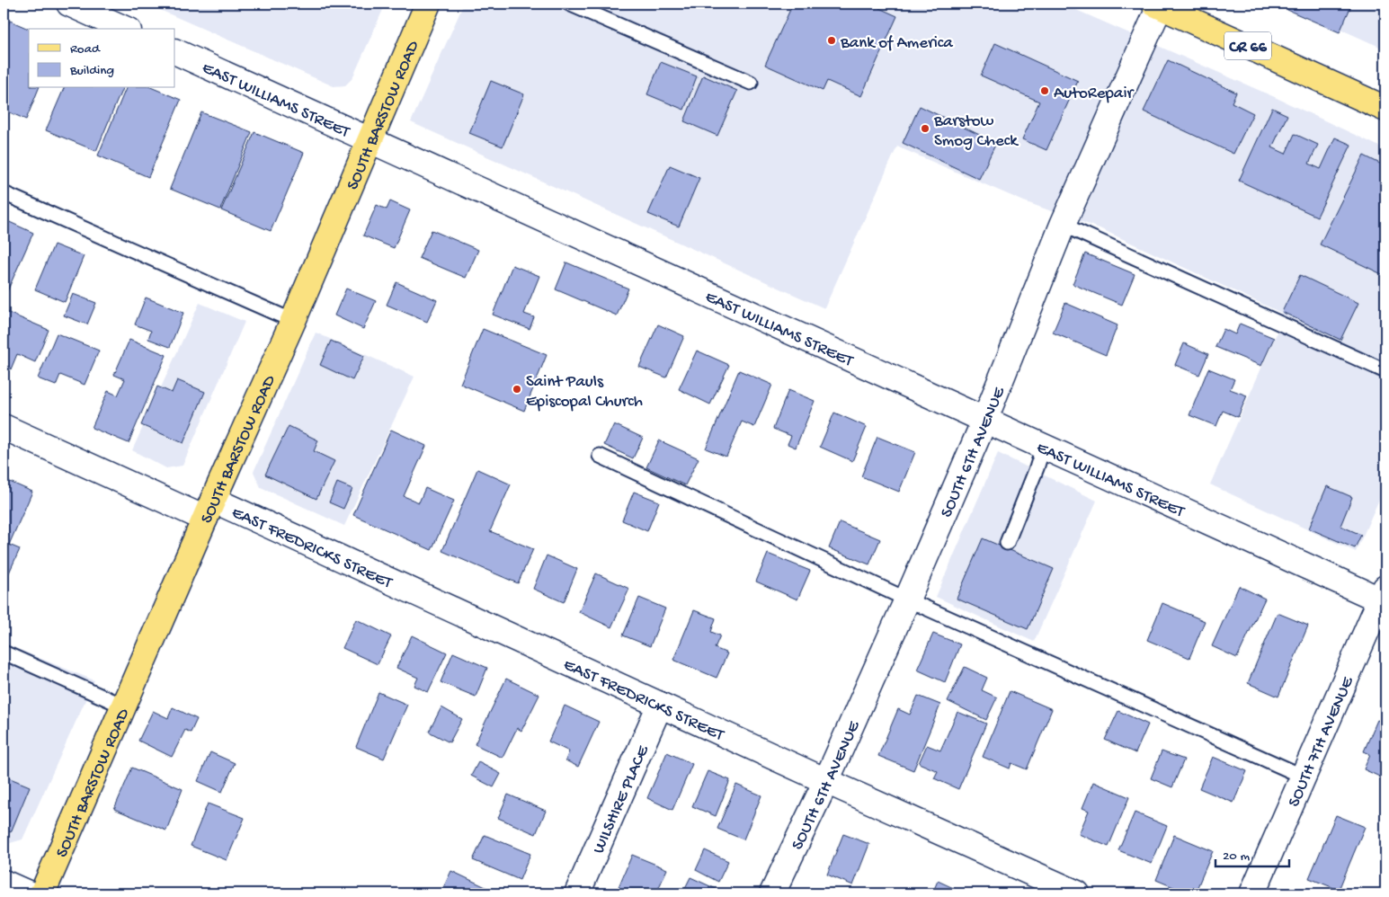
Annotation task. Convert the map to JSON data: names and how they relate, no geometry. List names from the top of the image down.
{
  "streets": {
    "main road": ["CR 66", "SOUTH BARSTOW ROAD"],
    "street": [
      "EAST WILLIAMS STREET",
      "SOUTH 6TH AVENUE",
      "EAST FREDRICKS STREET",
      "SOUTH 7TH AVENUE",
      "WILSHIRE PLACE"
    ]
  },
  "crossings": [
    ["CR 66", "SOUTH 6TH AVENUE"],
    ["EAST WILLIAMS STREET", "SOUTH BARSTOW ROAD"],
    ["EAST WILLIAMS STREET", "SOUTH 6TH AVENUE"],
    ["EAST WILLIAMS STREET", "SOUTH 7TH AVENUE"],
    ["SOUTH BARSTOW ROAD", "EAST FREDRICKS STREET"],
    ["SOUTH 6TH AVENUE", "EAST FREDRICKS STREET"],
    ["EAST FREDRICKS STREET", "WILSHIRE PLACE"]
  ],
  "places": [
    "Bank of America",
    "AutoRepair",
    "Barstow Smog Check",
    "Saint Pauls Episcopal Church"
  ],
  "legend": ["Road", "Building"],
  "scale_bar": "20 m"
}
